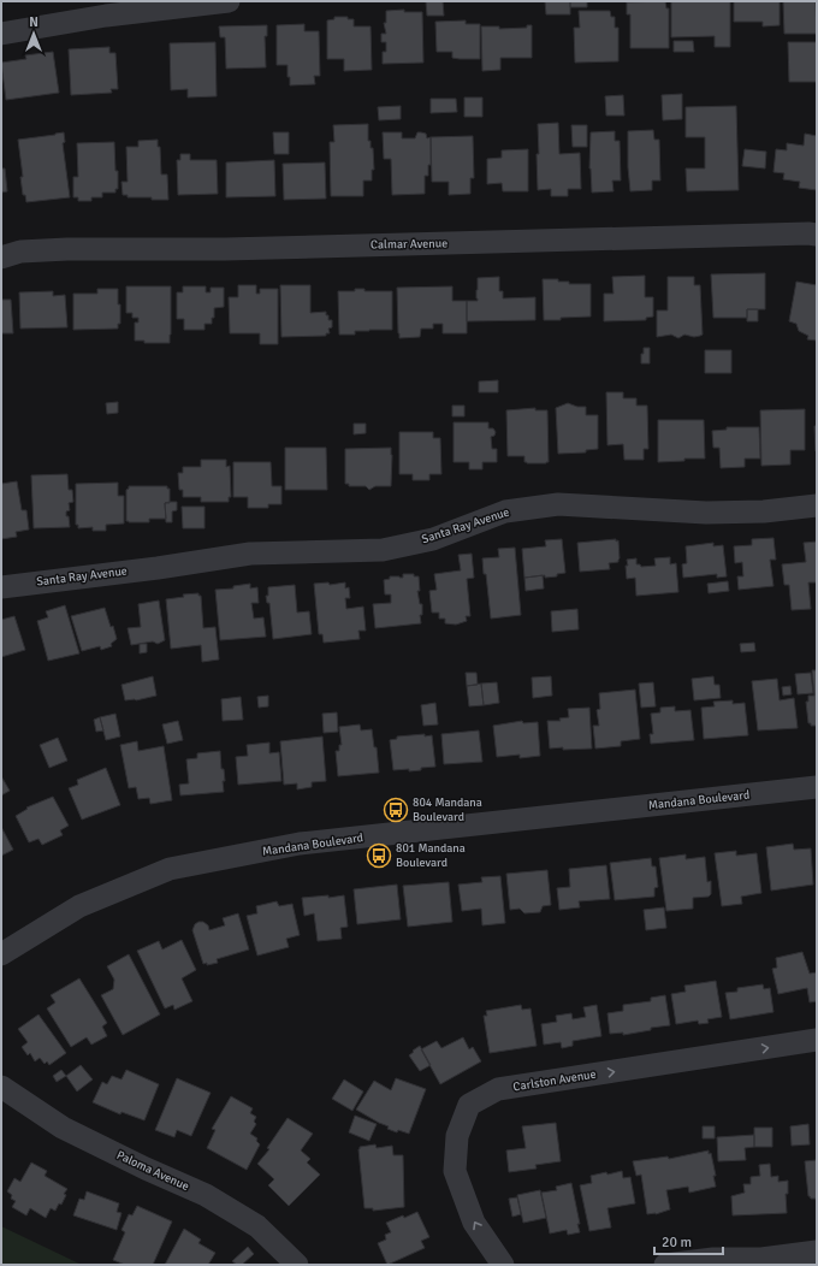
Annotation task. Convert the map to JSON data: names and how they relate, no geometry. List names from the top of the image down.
{
  "streets": {
    "street": [
      "Calmar Avenue",
      "Santa Ray Avenue",
      "Mandana Boulevard",
      "Carlston Avenue",
      "Paloma Avenue"
    ]
  },
  "places": {
    "bus stop": ["804 Mandana Boulevard", "801 Mandana Boulevard"]
  },
  "scale_bar": "20 m",
  "north": "top"
}
